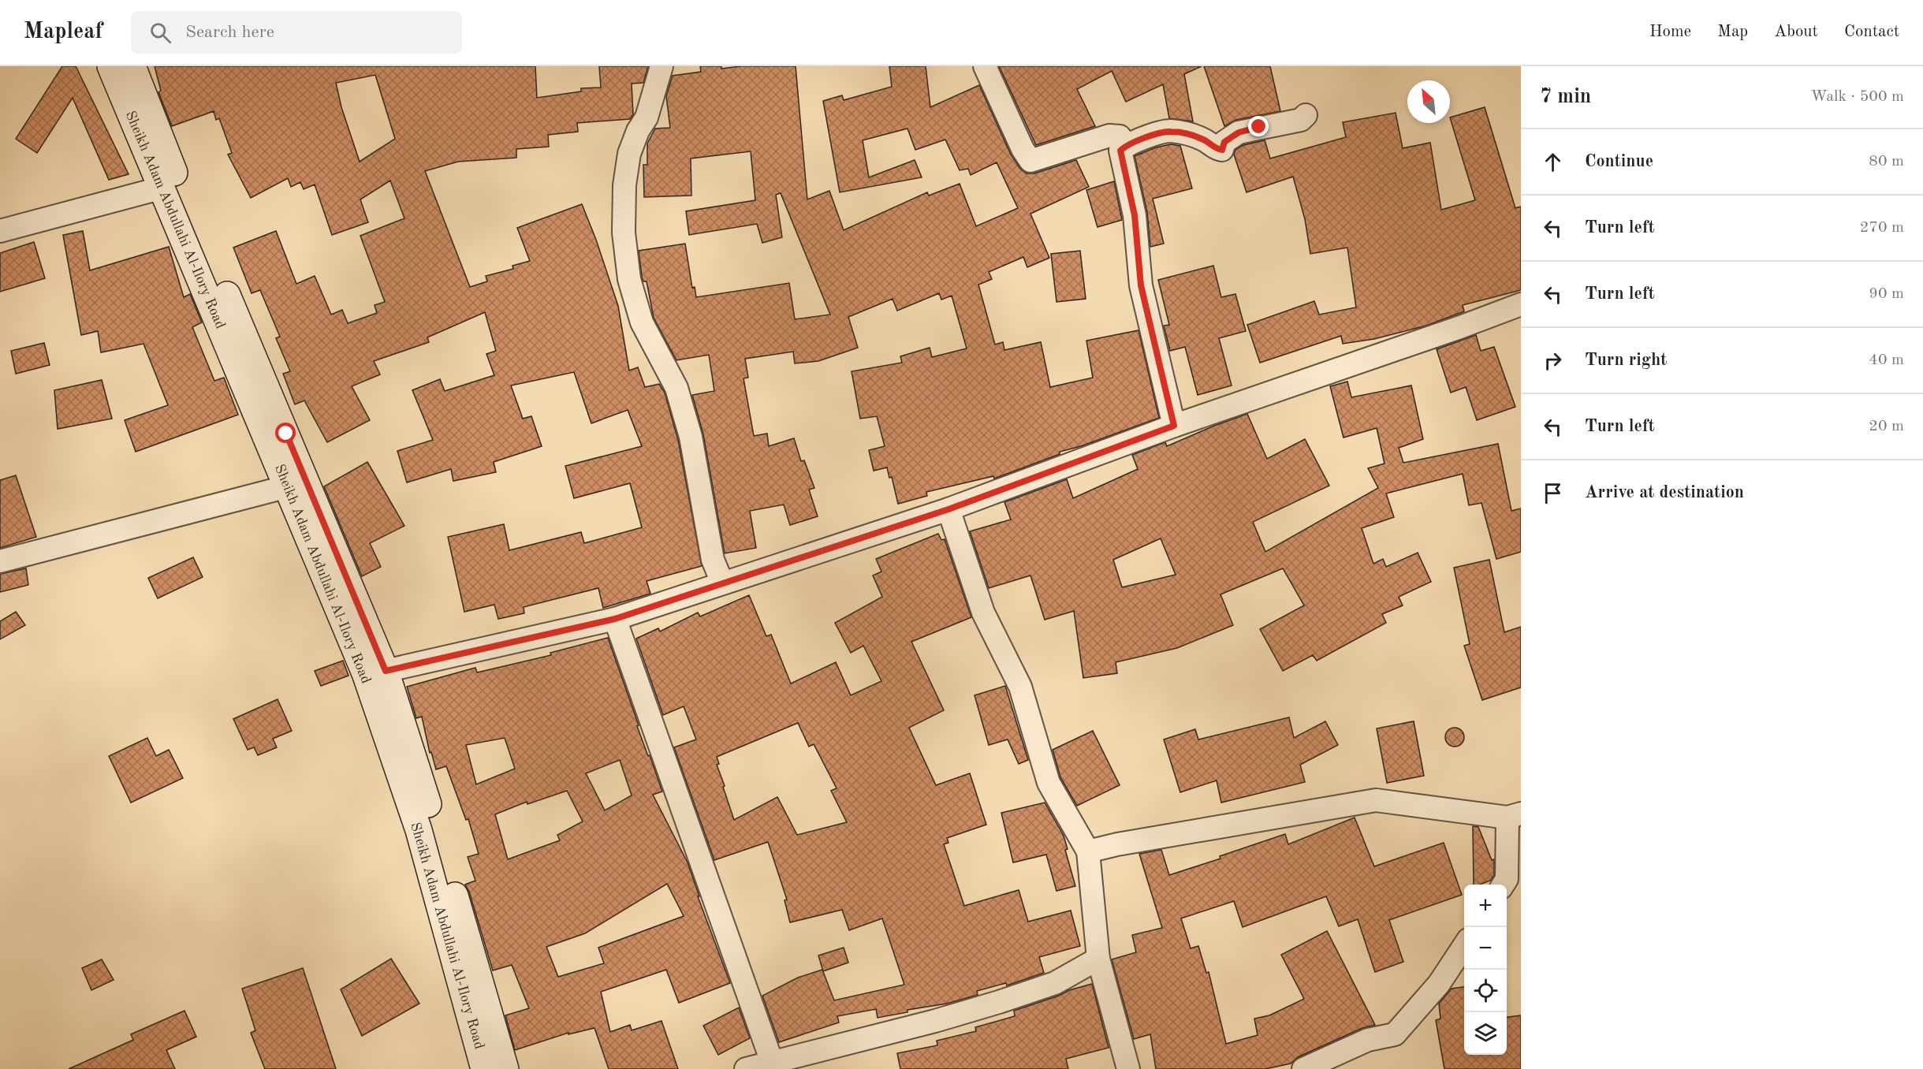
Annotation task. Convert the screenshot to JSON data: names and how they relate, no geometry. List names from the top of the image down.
{
  "streets": {
    "street": ["Sheikh Adam Abdullahi Al-Ilory Road"]
  },
  "north": "top left",
  "page": {
    "header": "Mapleaf",
    "search": "Search here",
    "nav": [
      "Home",
      "Map",
      "About",
      "Contact"
    ],
    "heading": ["7 min", "Walk · 500 m"],
    "list": [
      ["Continue", "80 m"],
      ["Turn left", "270 m"],
      ["Turn left", "90 m"],
      ["Turn right", "40 m"],
      ["Turn left", "20 m"],
      "Arrive at destination"
    ],
    "map_buttons": ["+", "−"]
  }
}
